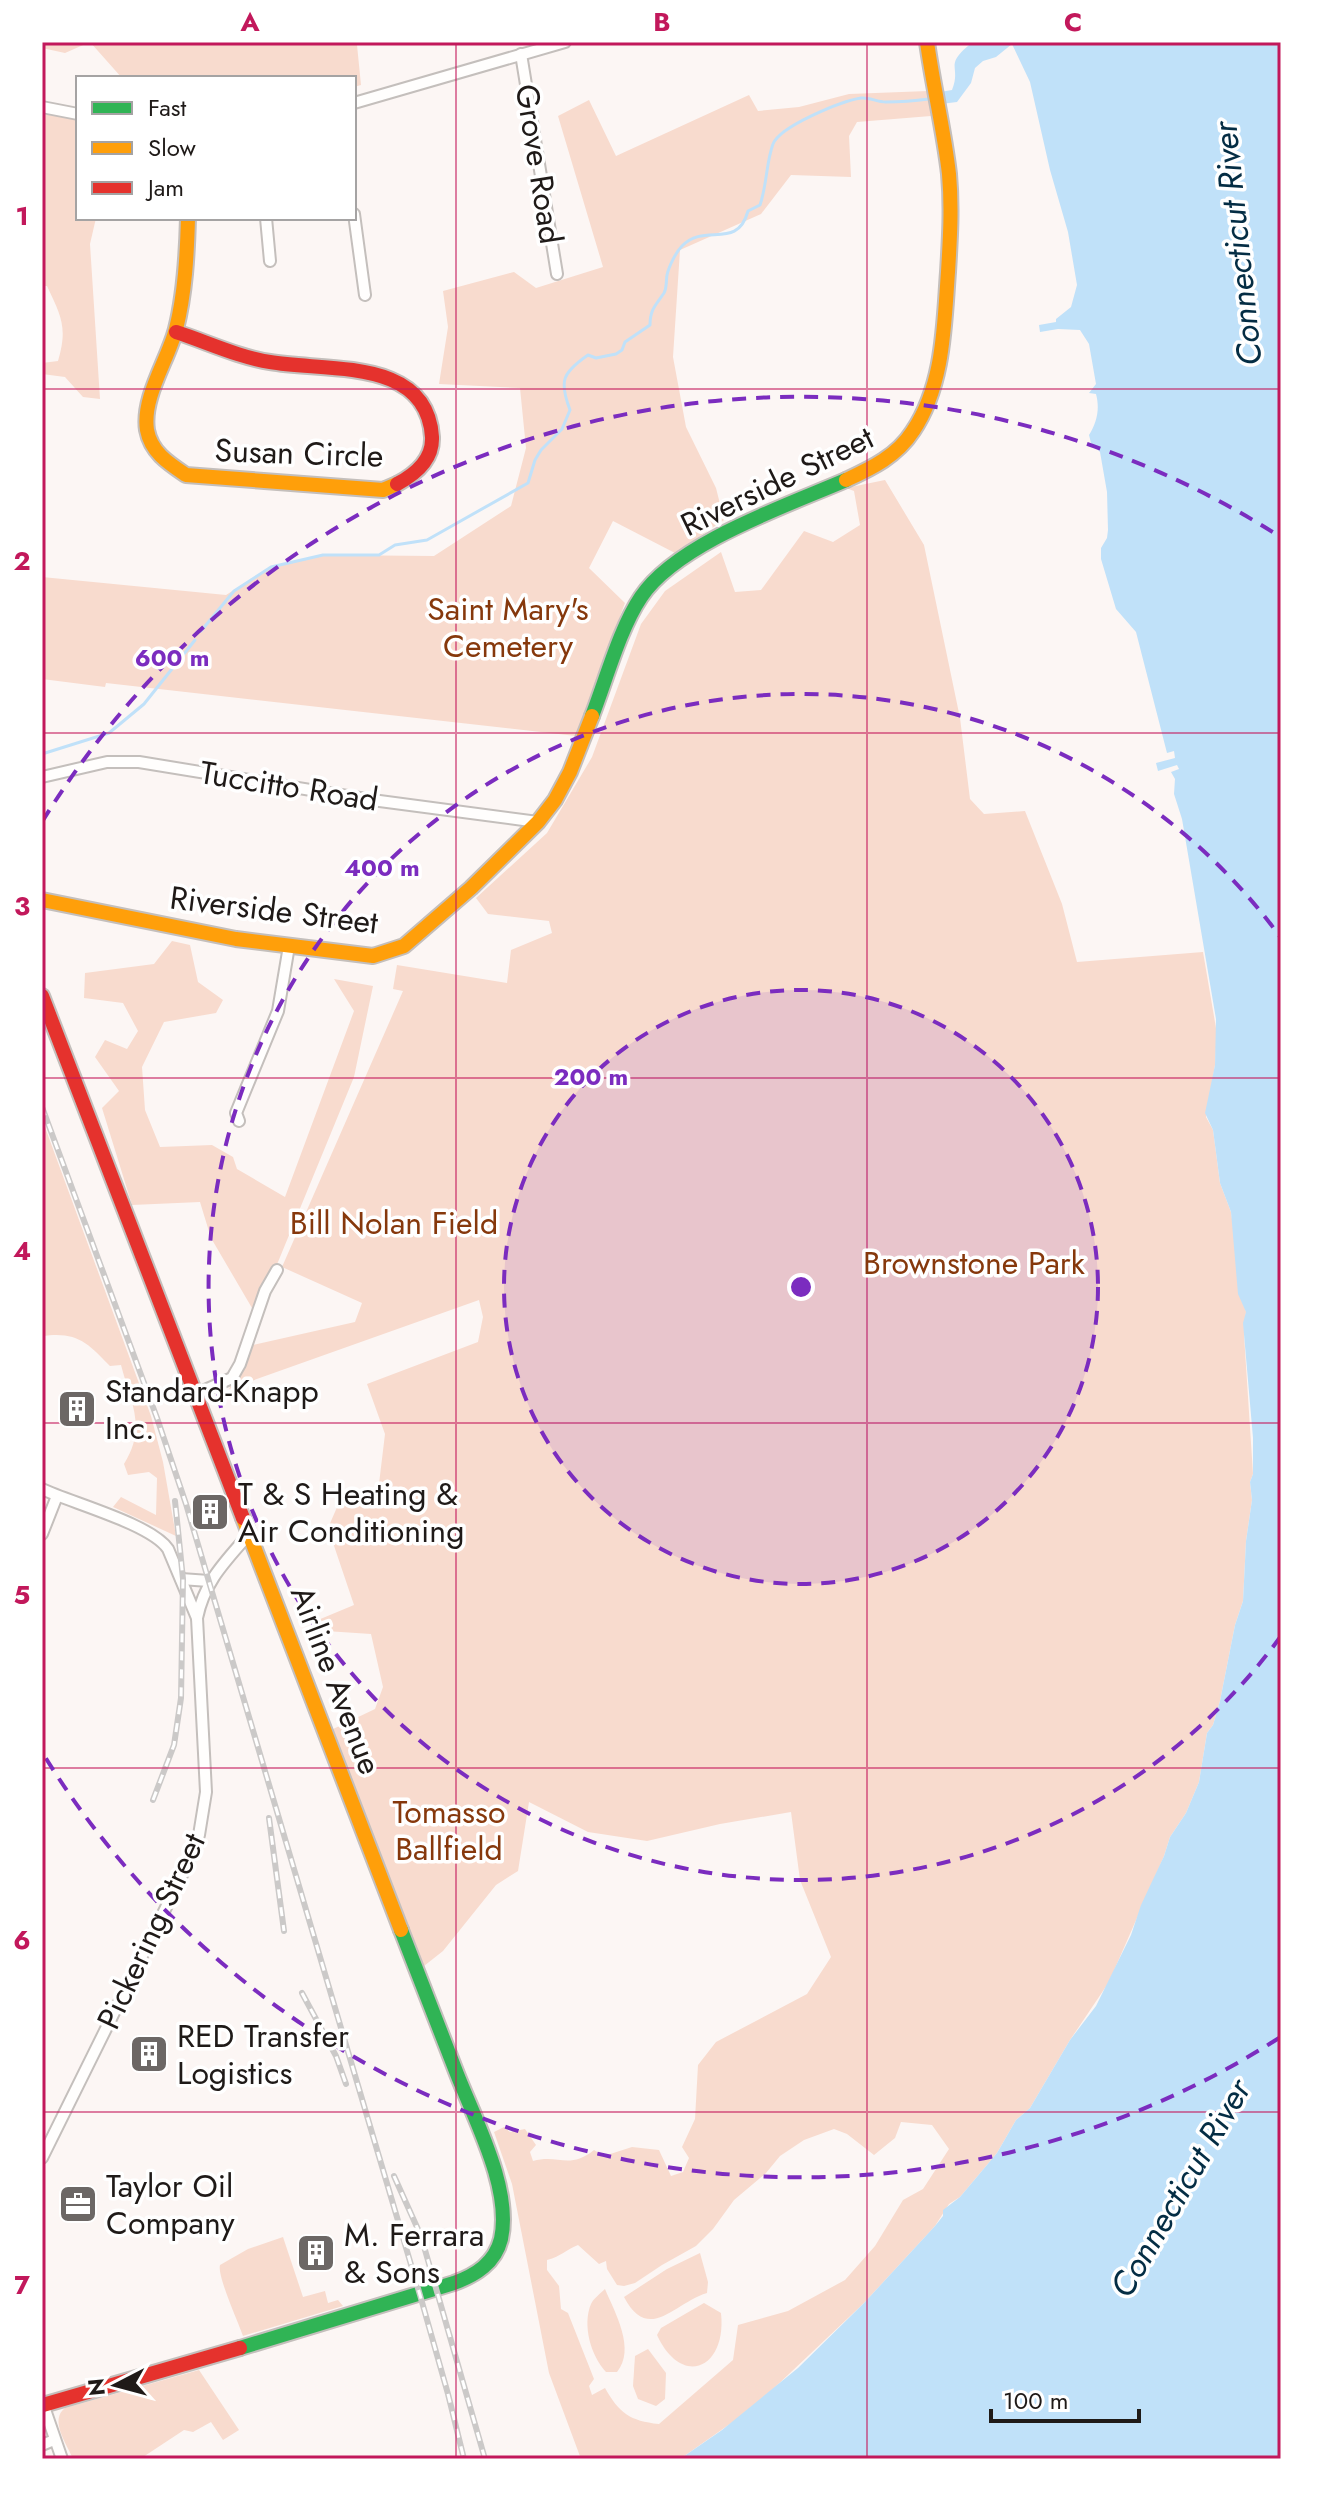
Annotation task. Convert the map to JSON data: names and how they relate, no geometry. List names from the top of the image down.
{
  "streets": {
    "street": [
      "Grove Road",
      "Susan Circle",
      "Riverside Street",
      "Tuccitto Road",
      "Airline Avenue",
      "Pickering Street"
    ]
  },
  "crossings": [
    ["Riverside Street", "Tuccitto Road"]
  ],
  "water": ["Connecticut River"],
  "parks": [
    "Saint Mary's Cemetery",
    "Bill Nolan Field",
    "Brownstone Park",
    "Tomasso Ballfield"
  ],
  "places": {
    "building": [
      "Standard-Knapp Inc.",
      "T & S Heating & Air Conditioning",
      "RED Transfer Logistics",
      "M. Ferrara & Sons"
    ],
    "office": ["Taylor Oil Company"]
  },
  "legend": ["Fast", "Slow", "Jam"],
  "scale_bar": "100 m",
  "north": "left",
  "grid": {
    "columns": ["A", "B", "C"],
    "rows": [
      "1",
      "2",
      "3",
      "4",
      "5",
      "6",
      "7"
    ]
  },
  "rings": ["600 m", "400 m", "200 m"]
}
